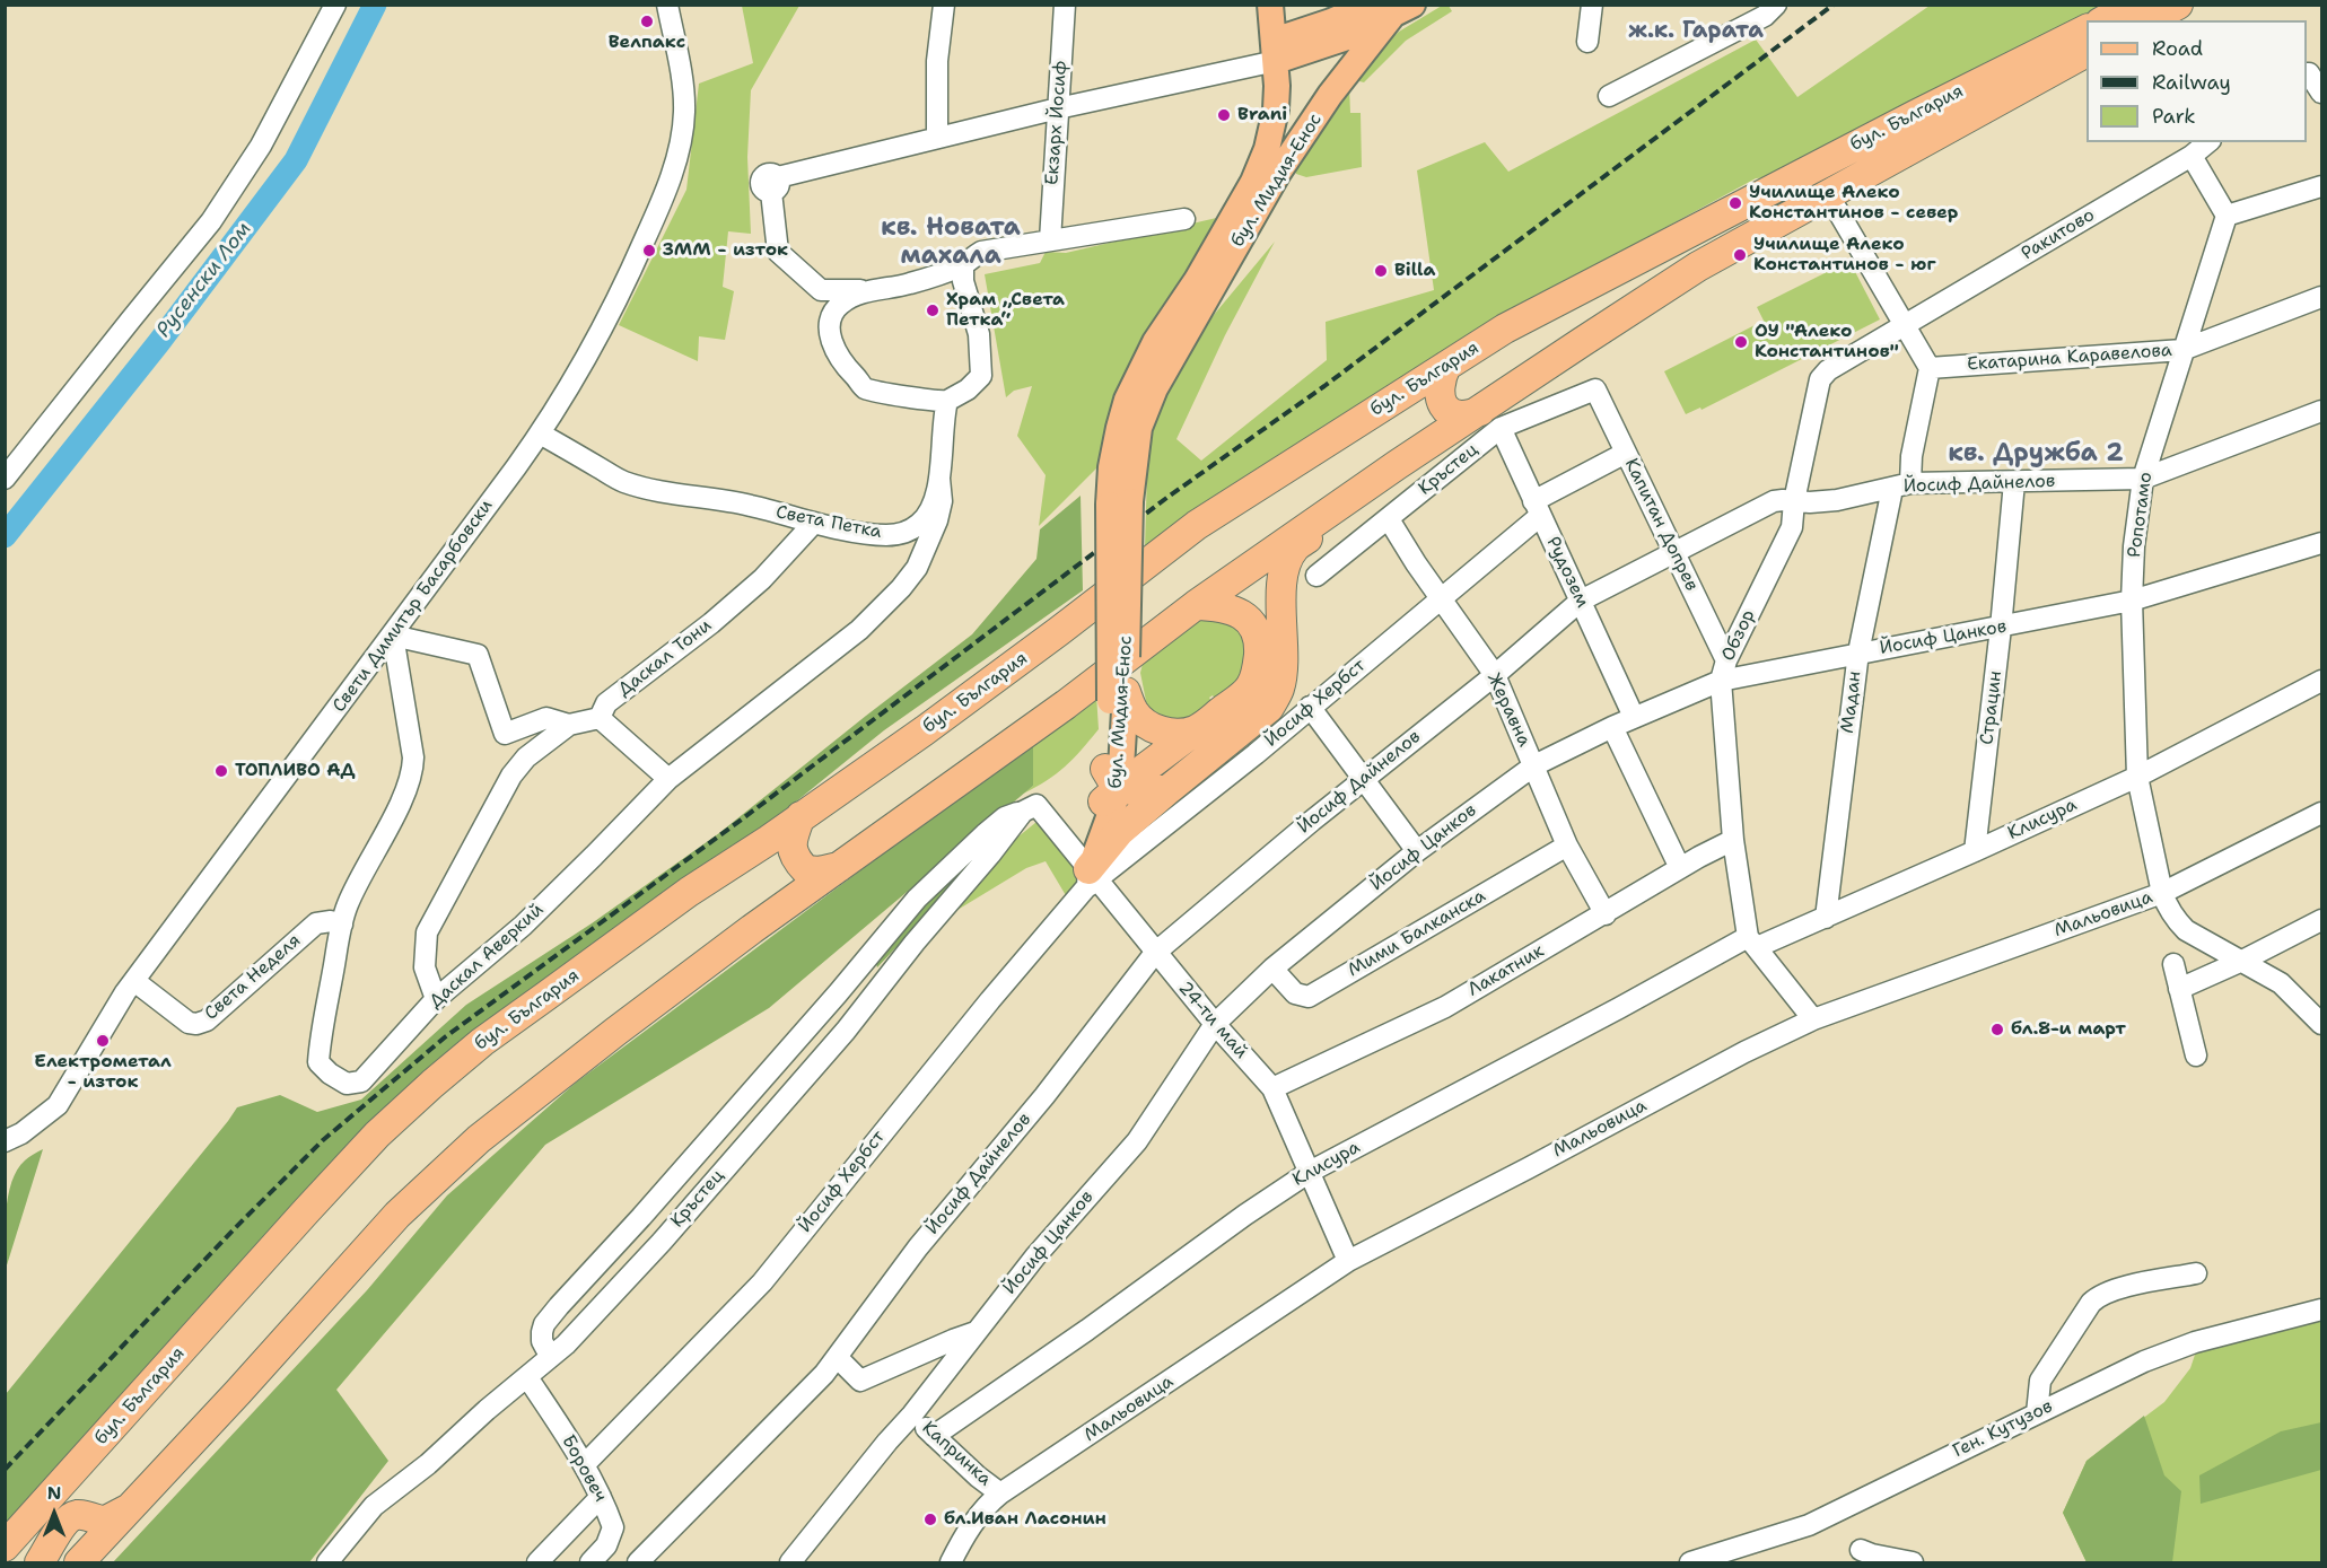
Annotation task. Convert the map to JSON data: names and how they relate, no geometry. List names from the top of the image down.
{
  "streets": {
    "highway": ["бул. България"],
    "main road": ["бул. Мидия-Енос"],
    "street": [
      "Екзарх Йосиф",
      "Ракитово",
      "Екатарина Каравелова",
      "Кръстец",
      "Йосиф Дайнелов",
      "Ропотамо",
      "Света Петка",
      "Капитан Допрев",
      "Рудозем",
      "Свети Димитър Басарбовски",
      "Обзор",
      "Йосиф Цанков",
      "Даскал Тони",
      "Мадан",
      "Йосиф Хербст",
      "Страцин",
      "Жеравна",
      "Клисура",
      "Мальовица",
      "Мими Балканска",
      "Даскал Аверкий",
      "Лакатник",
      "Света Неделя",
      "24-ти май",
      "Ген. Кутузов",
      "Капринка",
      "Боровеч"
    ]
  },
  "crossings": [
    ["бул. България", "Кръстец"],
    ["бул. България", "Рудозем"],
    ["Екзарх Йосиф", "бул. Мидия-Енос"],
    ["бул. Мидия-Енос", "Йосиф Хербст"],
    ["бул. Мидия-Енос", "24-ти май"],
    ["Ракитово", "Обзор"],
    ["Екатарина Каравелова", "Ропотамо"],
    ["Екатарина Каравелова", "Мадан"],
    ["Кръстец", "Капитан Допрев"],
    ["Кръстец", "Рудозем"],
    ["Кръстец", "Жеравна"],
    ["Кръстец", "24-ти май"],
    ["Кръстец", "Боровеч"],
    ["Йосиф Дайнелов", "Ропотамо"],
    ["Йосиф Дайнелов", "Капитан Допрев"],
    ["Йосиф Дайнелов", "Рудозем"],
    ["Йосиф Дайнелов", "Обзор"],
    ["Йосиф Дайнелов", "Мадан"],
    ["Йосиф Дайнелов", "Страцин"],
    ["Йосиф Дайнелов", "Жеравна"],
    ["Йосиф Дайнелов", "24-ти май"],
    ["Ропотамо", "Йосиф Цанков"],
    ["Ропотамо", "Клисура"],
    ["Ропотамо", "Мальовица"],
    ["Света Петка", "Свети Димитър Басарбовски"],
    ["Света Петка", "Даскал Тони"],
    ["Света Петка", "Даскал Аверкий"],
    ["Капитан Допрев", "Обзор"],
    ["Капитан Допрев", "Йосиф Хербст"],
    ["Рудозем", "Йосиф Цанков"],
    ["Рудозем", "Йосиф Хербст"],
    ["Свети Димитър Басарбовски", "Даскал Аверкий"],
    ["Свети Димитър Басарбовски", "Света Неделя"],
    ["Обзор", "Йосиф Цанков"],
    ["Обзор", "Клисура"],
    ["Обзор", "Мальовица"],
    ["Обзор", "Лакатник"],
    ["Йосиф Цанков", "Мадан"],
    ["Йосиф Цанков", "Страцин"],
    ["Йосиф Цанков", "Жеравна"],
    ["Йосиф Цанков", "Мими Балканска"],
    ["Йосиф Цанков", "24-ти май"],
    ["Йосиф Цанков", "Капринка"],
    ["Мадан", "Клисура"],
    ["Йосиф Хербст", "Жеравна"],
    ["Йосиф Хербст", "24-ти май"],
    ["Йосиф Хербст", "Боровеч"],
    ["Страцин", "Клисура"],
    ["Жеравна", "Мими Балканска"],
    ["Жеравна", "Лакатник"],
    ["Клисура", "24-ти май"],
    ["Клисура", "Капринка"],
    ["Мальовица", "24-ти май"],
    ["Мальовица", "Капринка"],
    ["Даскал Аверкий", "Света Неделя"],
    ["Лакатник", "24-ти май"]
  ],
  "districts": ["ж.к. Гарата", "кв. Новата махала", "кв. Дружба 2"],
  "water": ["Русенски Лом"],
  "places": [
    "Велпакс",
    "Brani",
    "Училище Алеко Константинов - север",
    "ЗММ - изток",
    "Училище Алеко Константинов - юг",
    "Billa",
    "Храм „Света Петка“",
    "ОУ \"Алеко Константинов\"",
    "ТОПЛИВО АД",
    "бл.8-и март",
    "Електрометал - изток",
    "бл.Иван Ласонин"
  ],
  "legend": ["Road", "Railway", "Park"],
  "north": "top"
}
